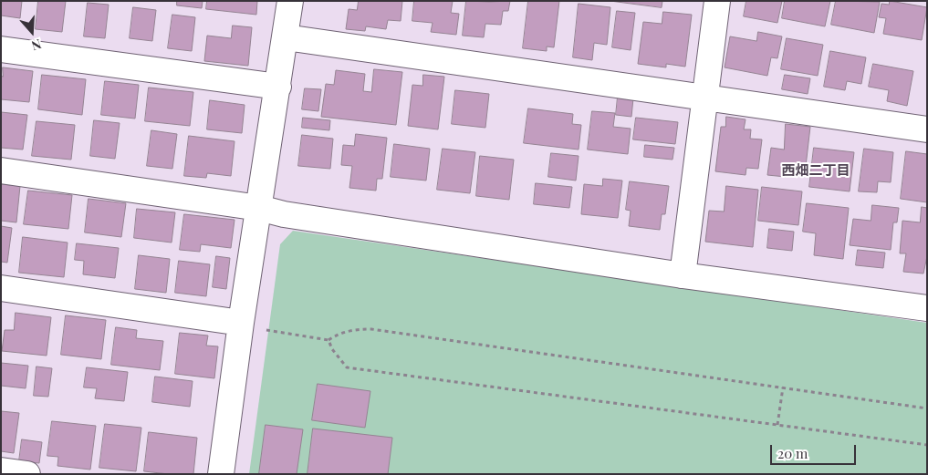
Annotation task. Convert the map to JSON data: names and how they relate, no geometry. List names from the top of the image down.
{
  "districts": ["西畑二丁目"],
  "scale_bar": "20 m",
  "north": "bottom"
}
